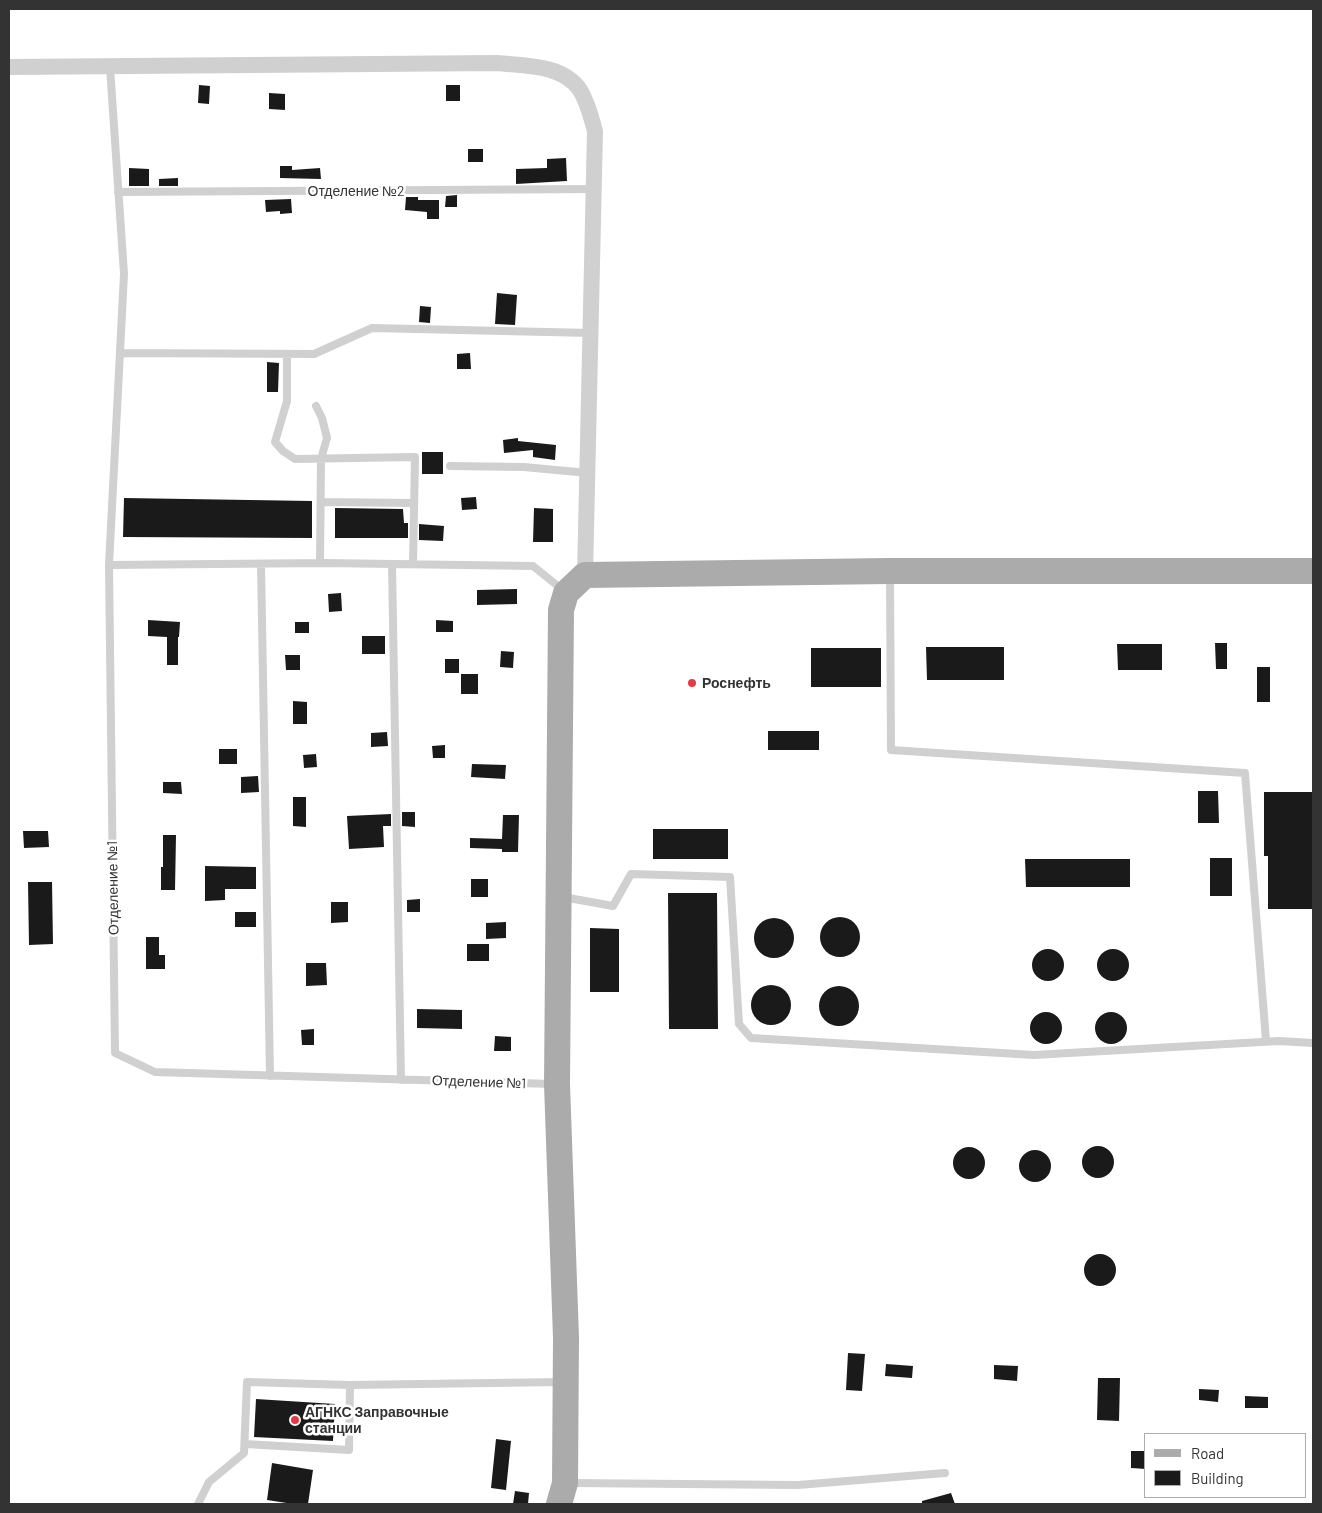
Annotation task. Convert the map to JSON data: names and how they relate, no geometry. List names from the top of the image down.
{
  "streets": {
    "lane": ["Отделение №2", "Отделение №1"]
  },
  "places": ["Роснефть", "АГНКС Заправочные станции"],
  "legend": ["Road", "Building"]
}
